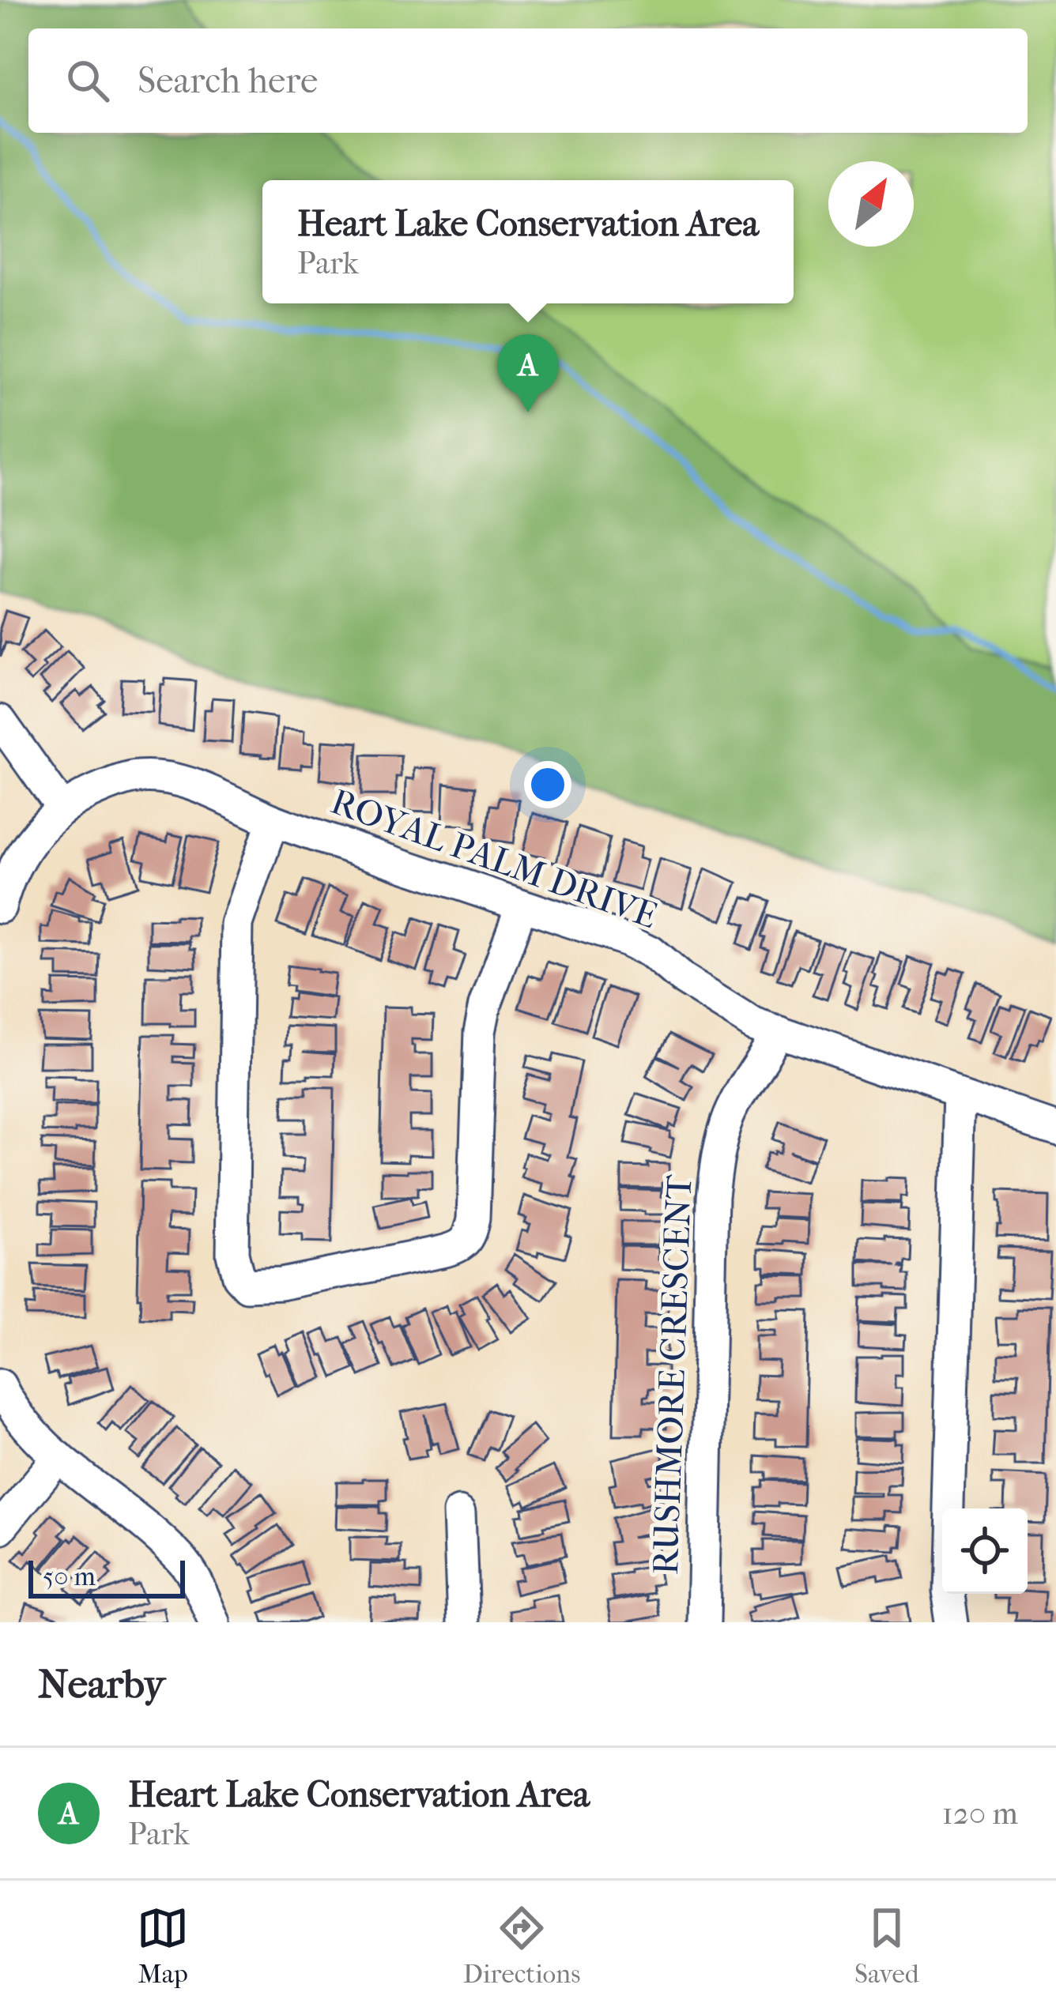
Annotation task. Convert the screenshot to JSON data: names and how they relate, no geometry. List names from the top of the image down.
{
  "streets": {
    "street": ["ROYAL PALM DRIVE", "RUSHMORE CRESCENT"]
  },
  "crossings": [
    ["ROYAL PALM DRIVE", "RUSHMORE CRESCENT"]
  ],
  "scale_bar": "50 m",
  "north": "top right",
  "page": {
    "search": "Search here",
    "popup": ["Heart Lake Conservation Area", "Park"],
    "pins": "A",
    "scale": "50 m",
    "heading": "Nearby",
    "list": [
      {
        "mark": "A",
        "name": "Heart Lake Conservation Area",
        "note": "Park",
        "value": "120 m"
      }
    ],
    "nav": ["Map", "Directions", "Saved"]
  }
}
